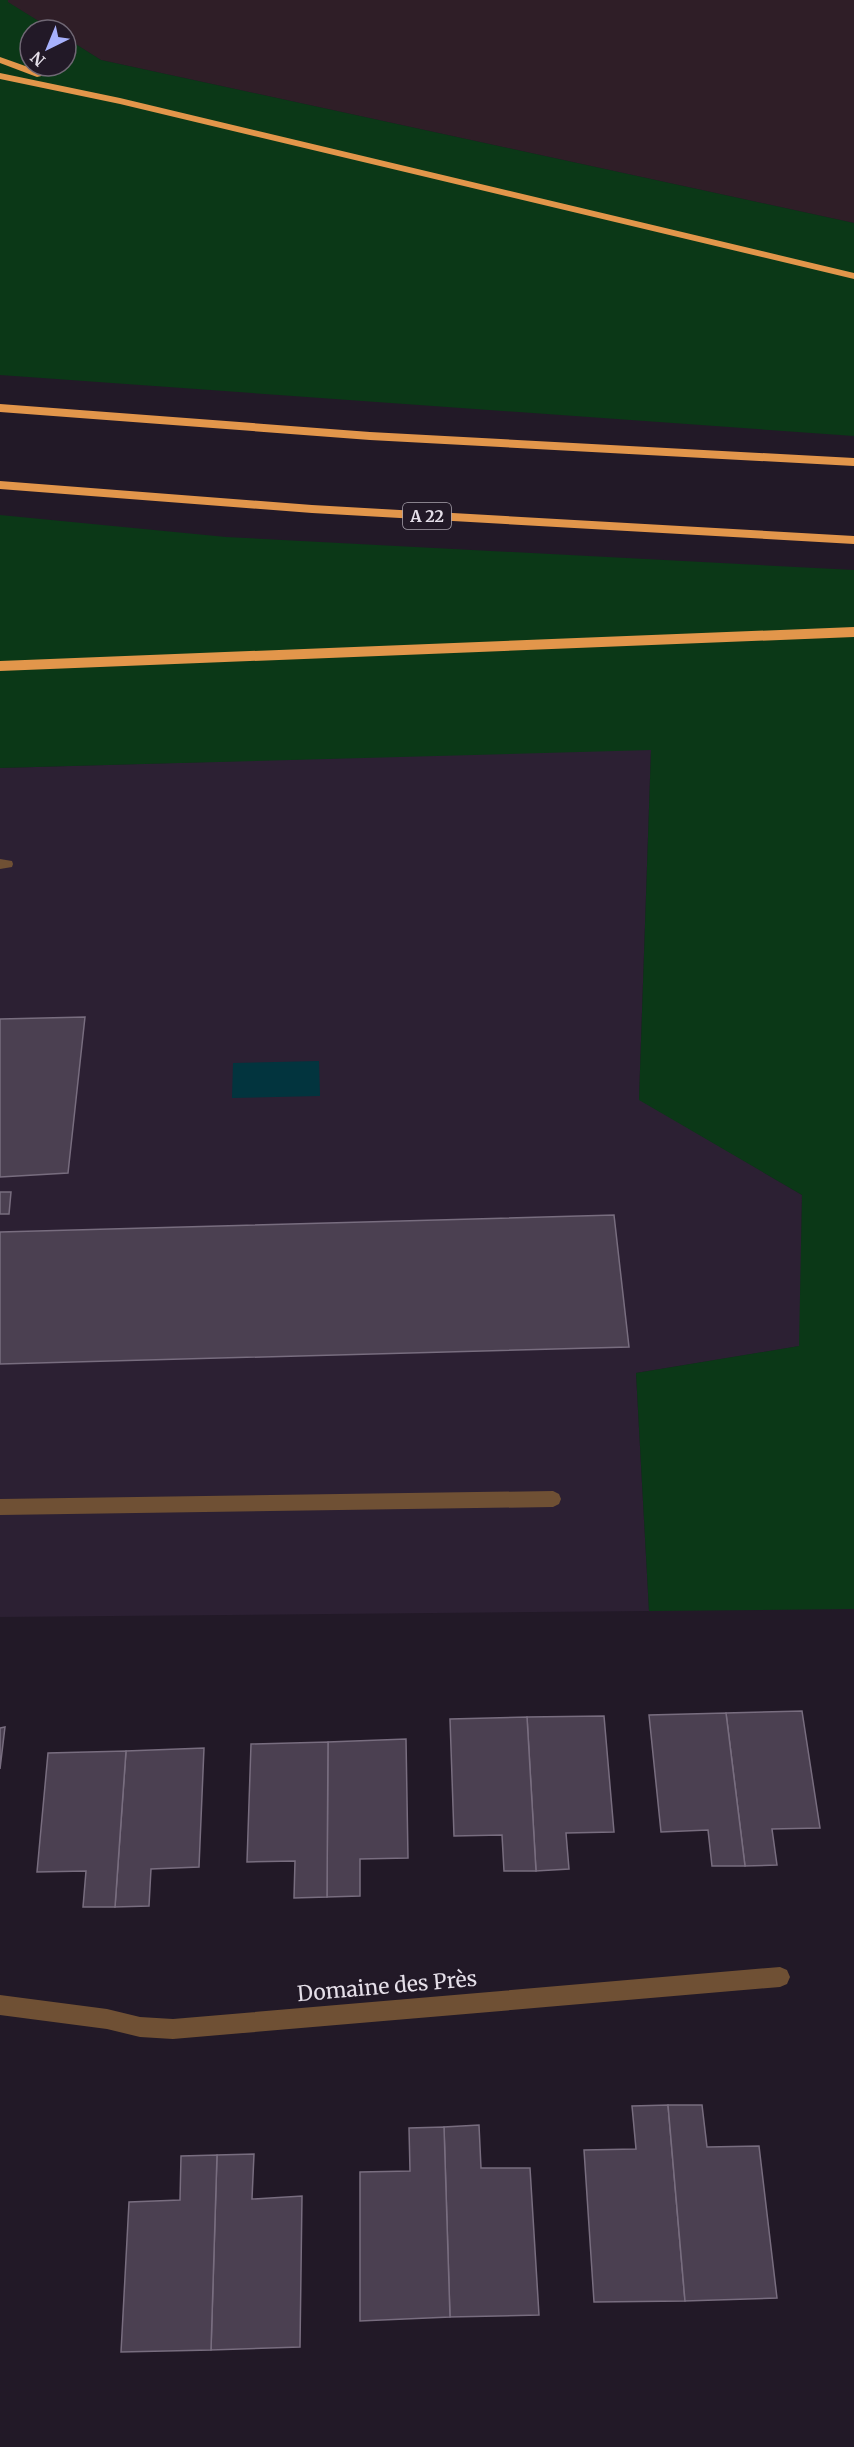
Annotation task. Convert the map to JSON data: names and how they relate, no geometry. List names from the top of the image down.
{
  "streets": {
    "highway": ["A 22"],
    "street": ["Domaine des Près"]
  },
  "north": "bottom left"
}
